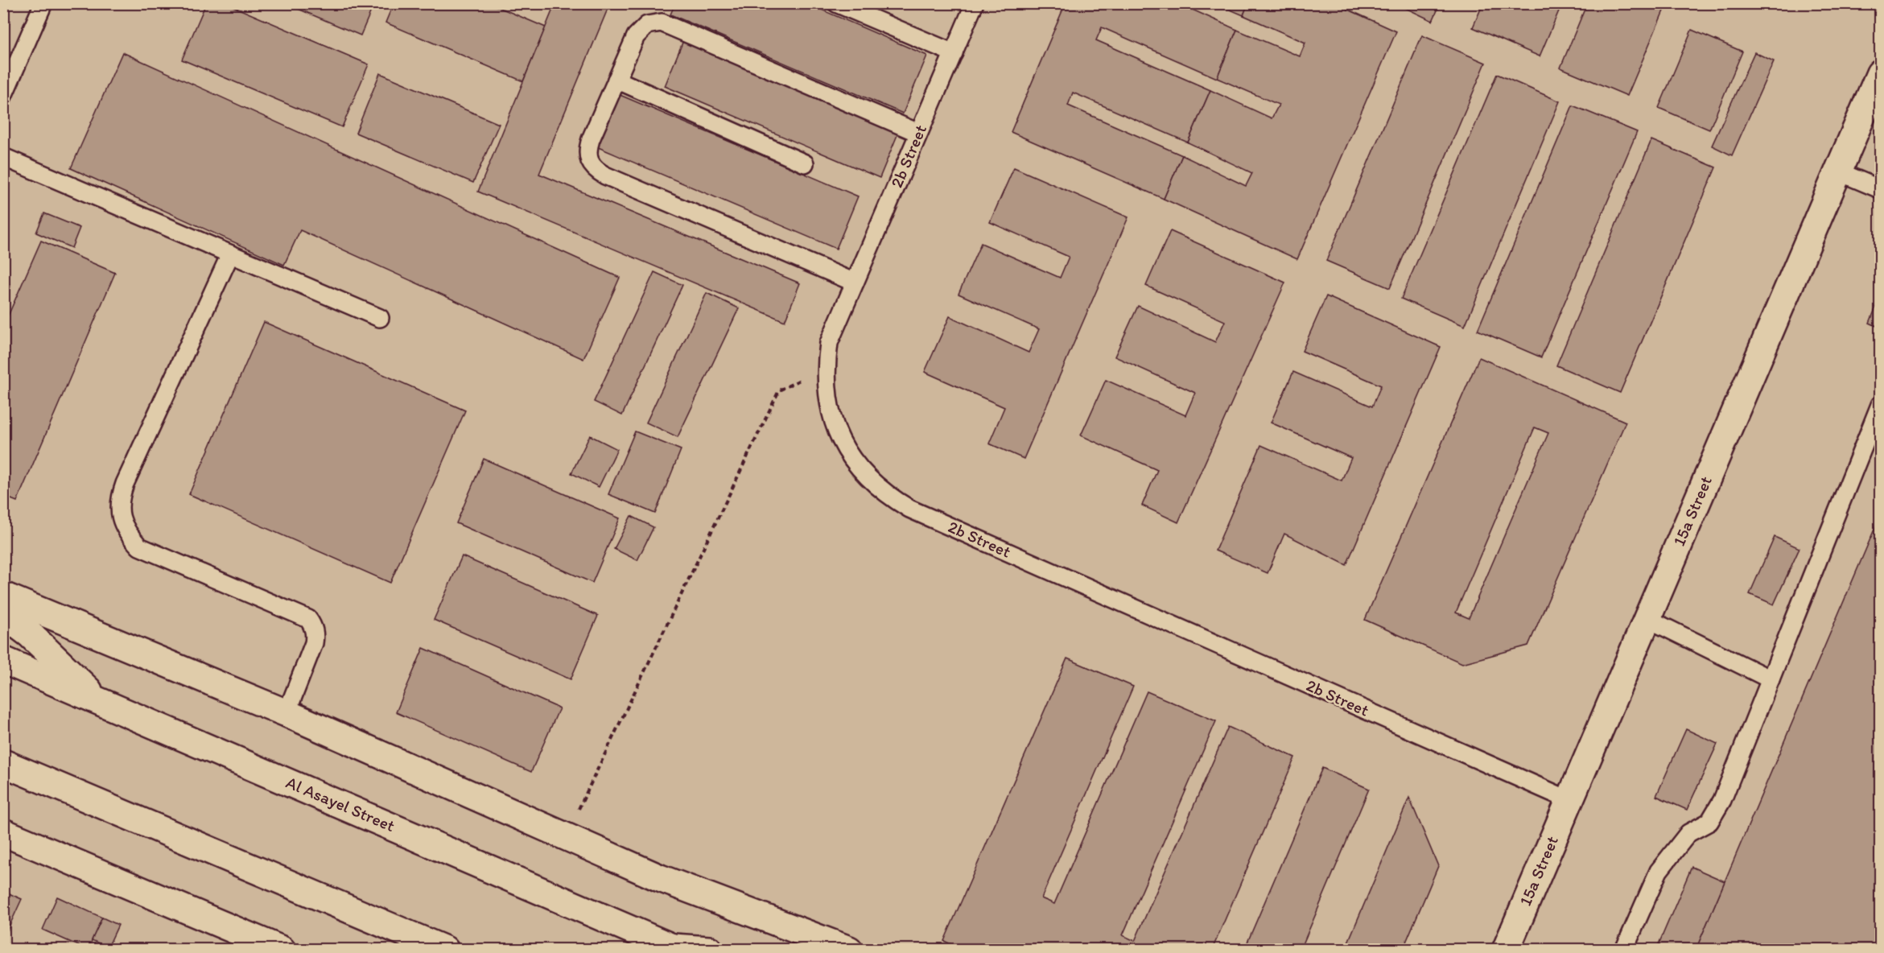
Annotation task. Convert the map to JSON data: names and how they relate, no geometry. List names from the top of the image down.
{
  "streets": {
    "street": ["15a Street", "Al Asayel Street"],
    "lane": ["2b Street"]
  },
  "crossings": [
    ["2b Street", "15a Street"]
  ]
}
